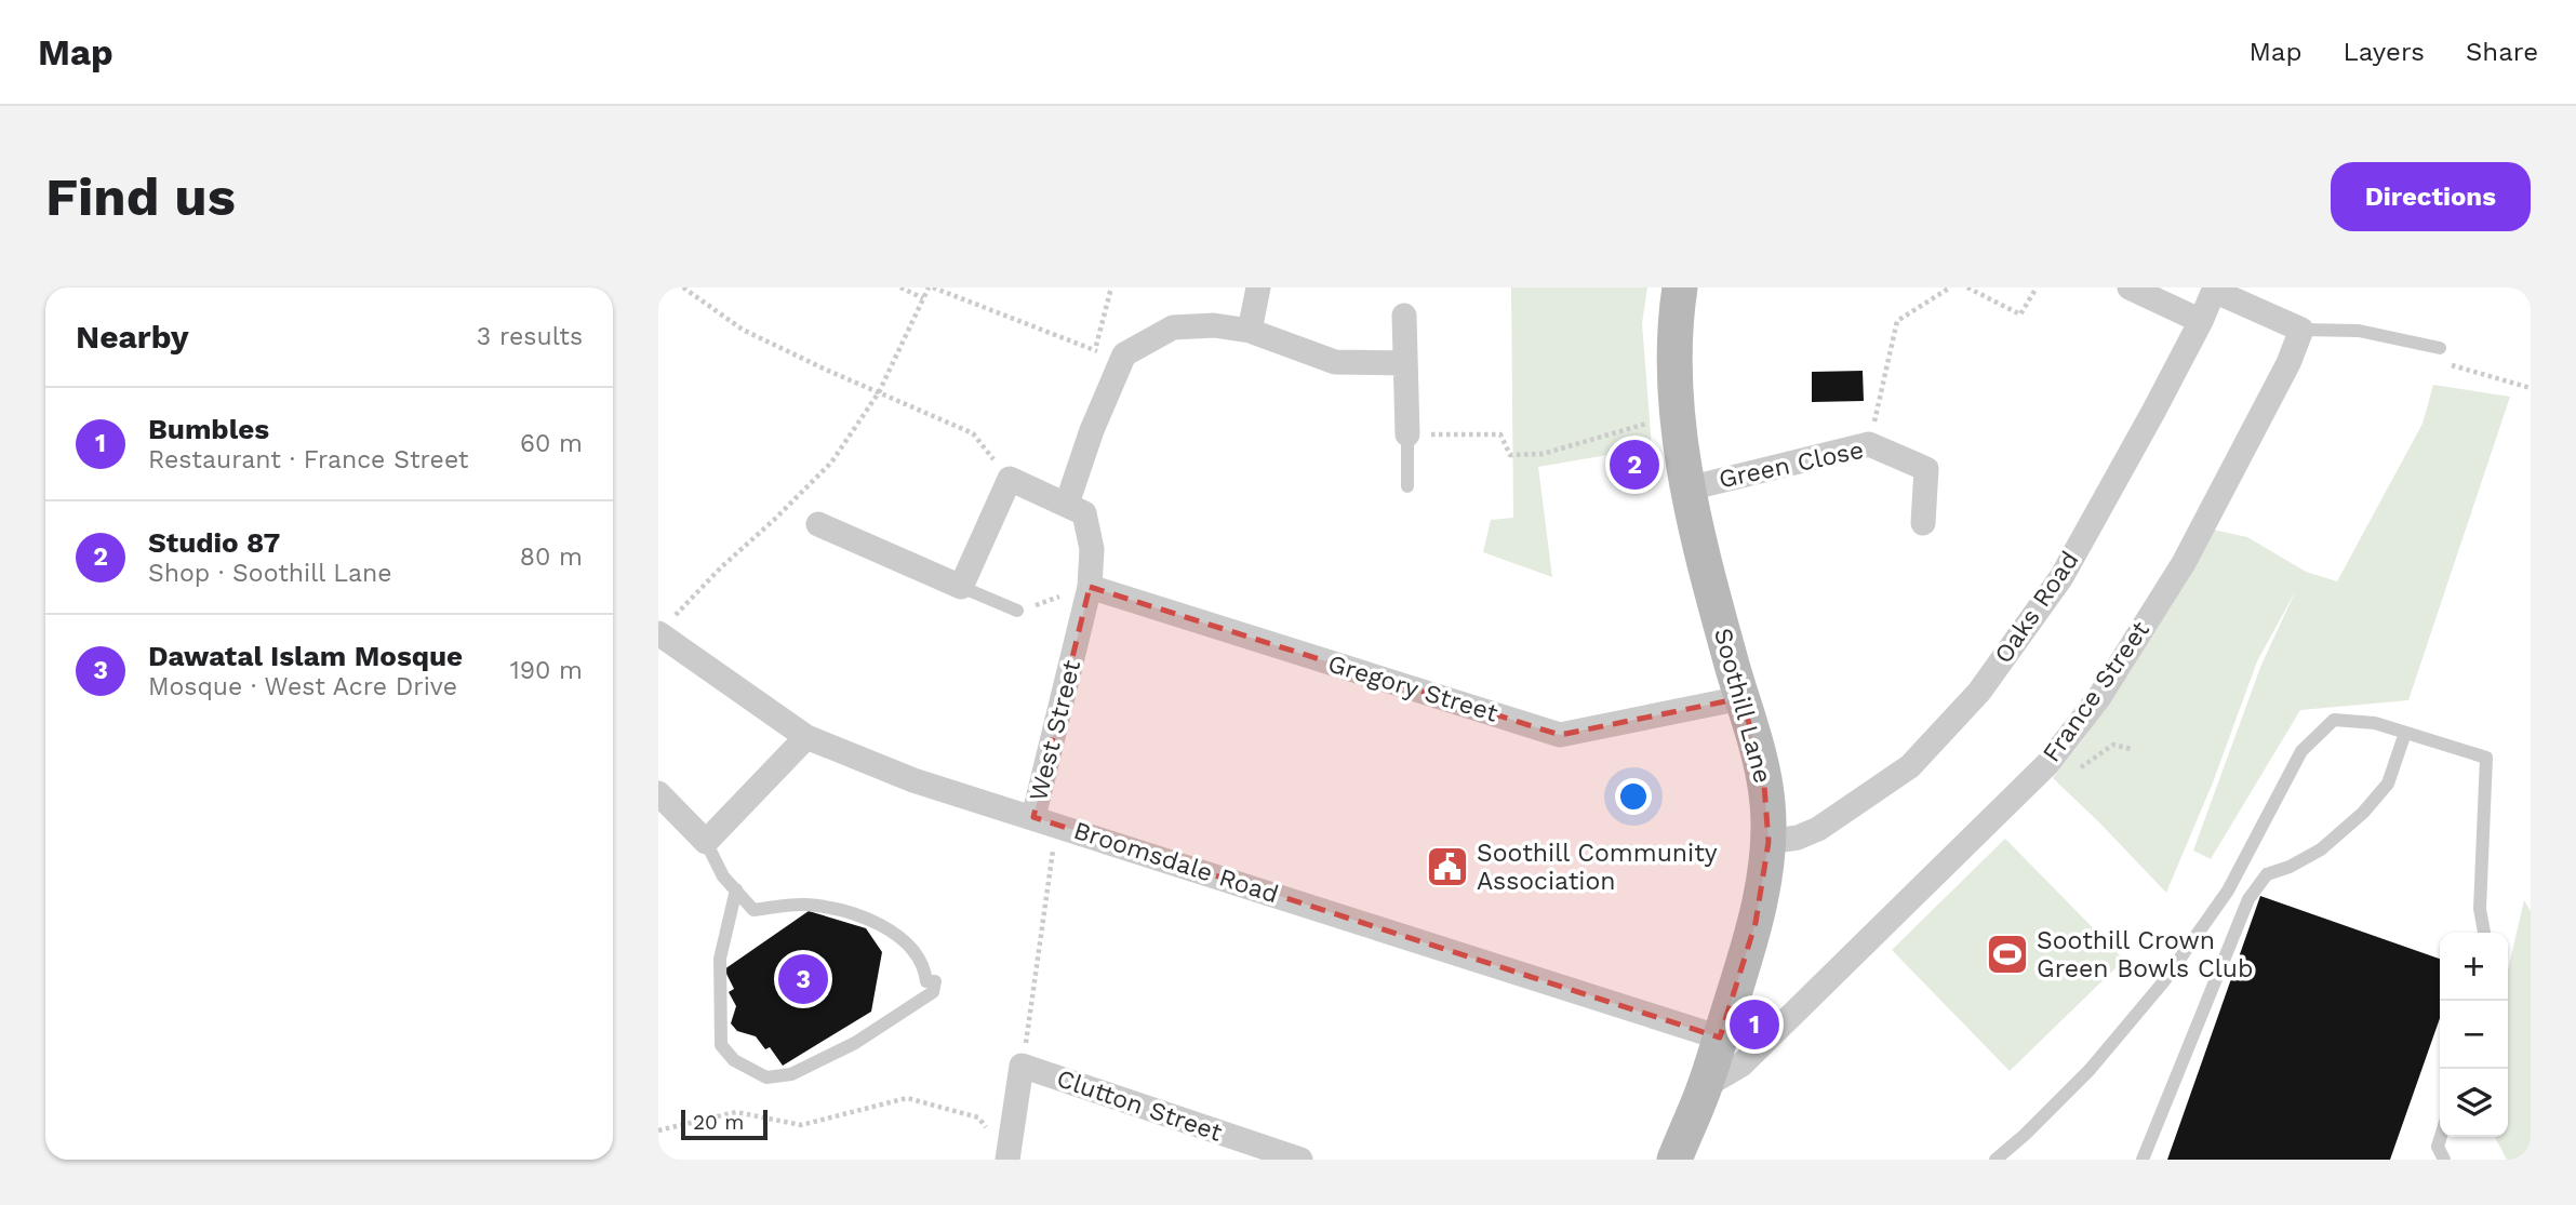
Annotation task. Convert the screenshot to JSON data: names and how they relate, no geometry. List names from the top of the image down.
{
  "streets": {
    "main road": ["Soothill Lane"],
    "street": [
      "Green Close",
      "Oaks Road",
      "Gregory Street",
      "France Street",
      "West Street",
      "Broomsdale Road",
      "Clutton Street"
    ]
  },
  "crossings": [
    ["Green Close", "Soothill Lane"],
    ["Oaks Road", "Soothill Lane"],
    ["Gregory Street", "Soothill Lane"],
    ["Gregory Street", "West Street"],
    ["France Street", "Soothill Lane"],
    ["Soothill Lane", "Broomsdale Road"],
    ["West Street", "Broomsdale Road"],
    ["West Street", "Clutton Street"]
  ],
  "places": {
    "public building": ["Soothill Community Association"],
    "sports": ["Soothill Crown Green Bowls Club"]
  },
  "scale_bar": "20 m",
  "page": {
    "header": "Map",
    "nav": ["Map", "Layers", "Share"],
    "buttons": "Directions",
    "title": "Find us",
    "heading": ["Nearby", "3 results"],
    "list": [
      {
        "mark": "1",
        "name": "Bumbles",
        "note": "Restaurant · France Street",
        "value": "60 m"
      },
      {
        "mark": "2",
        "name": "Studio 87",
        "note": "Shop · Soothill Lane",
        "value": "80 m"
      },
      {
        "mark": "3",
        "name": "Dawatal Islam Mosque",
        "note": "Mosque · West Acre Drive",
        "value": "190 m"
      }
    ],
    "pins": ["2", "3", "1"],
    "map_buttons": ["+", "−"],
    "scale": "20 m"
  }
}
